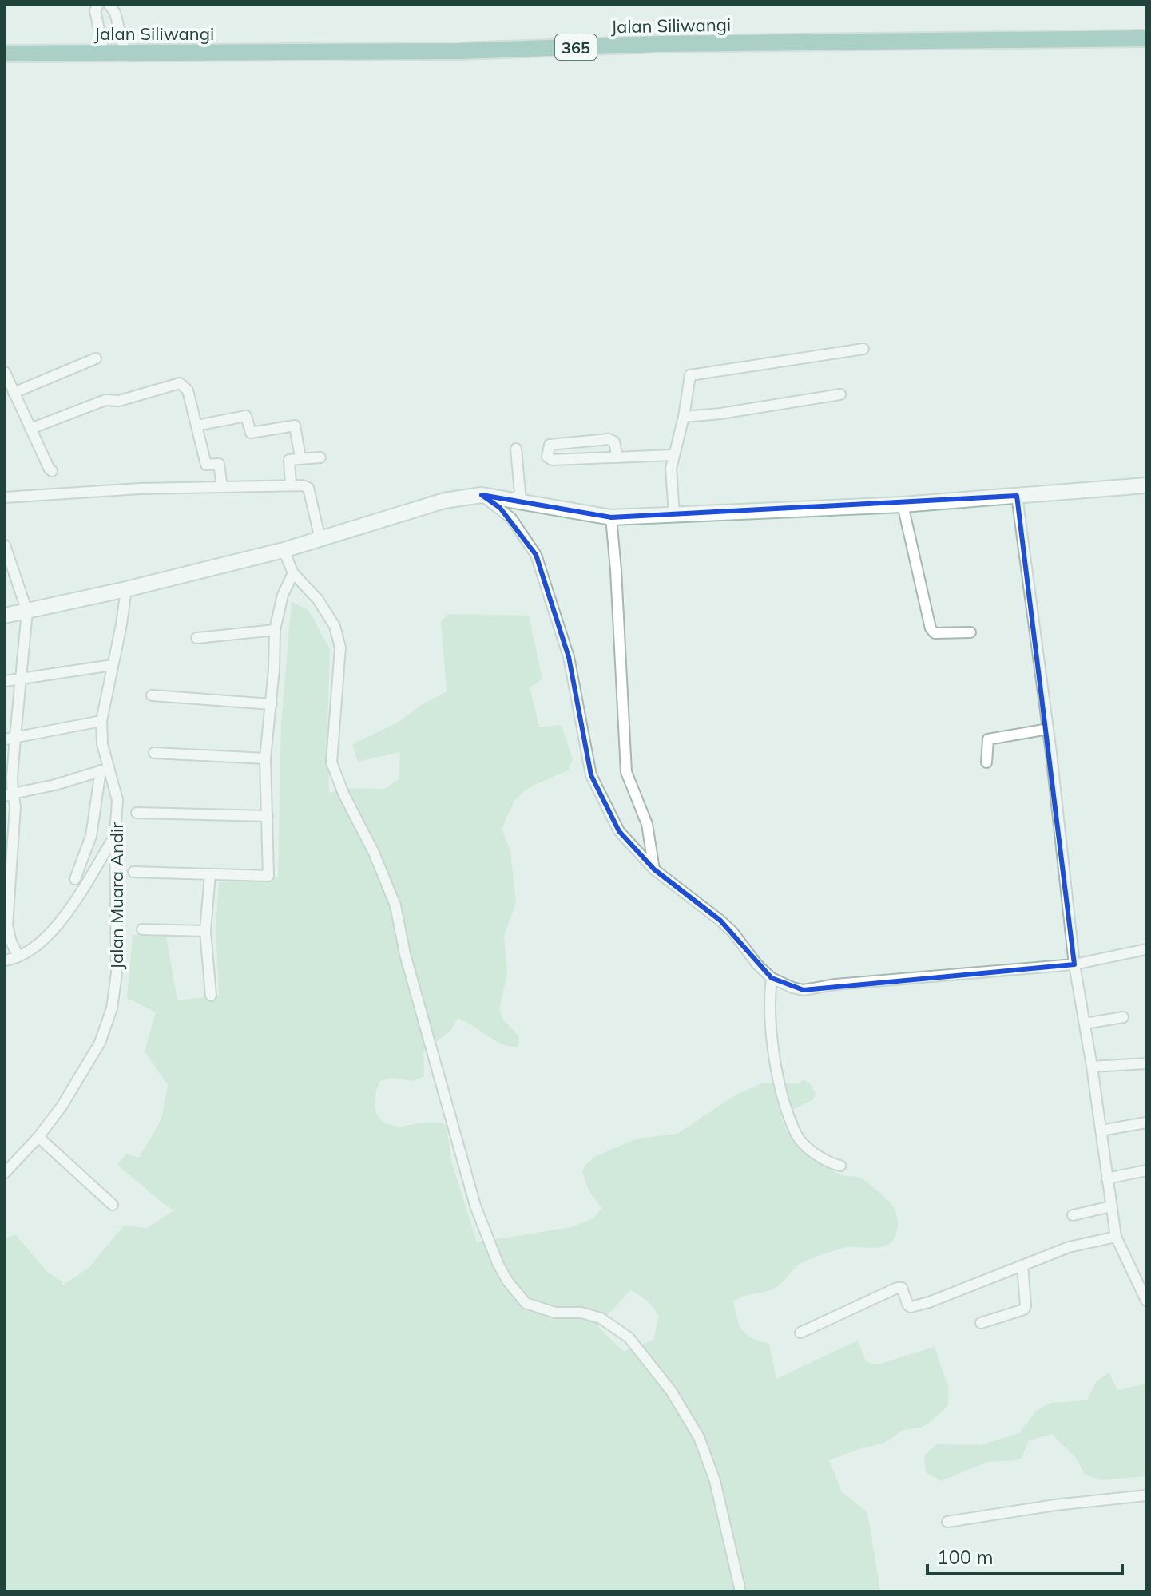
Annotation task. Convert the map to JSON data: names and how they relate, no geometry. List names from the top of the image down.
{
  "streets": {
    "main road": ["Jalan Siliwangi", "365"],
    "street": ["Jalan Muara Andir"]
  },
  "scale_bar": "100 m"
}
